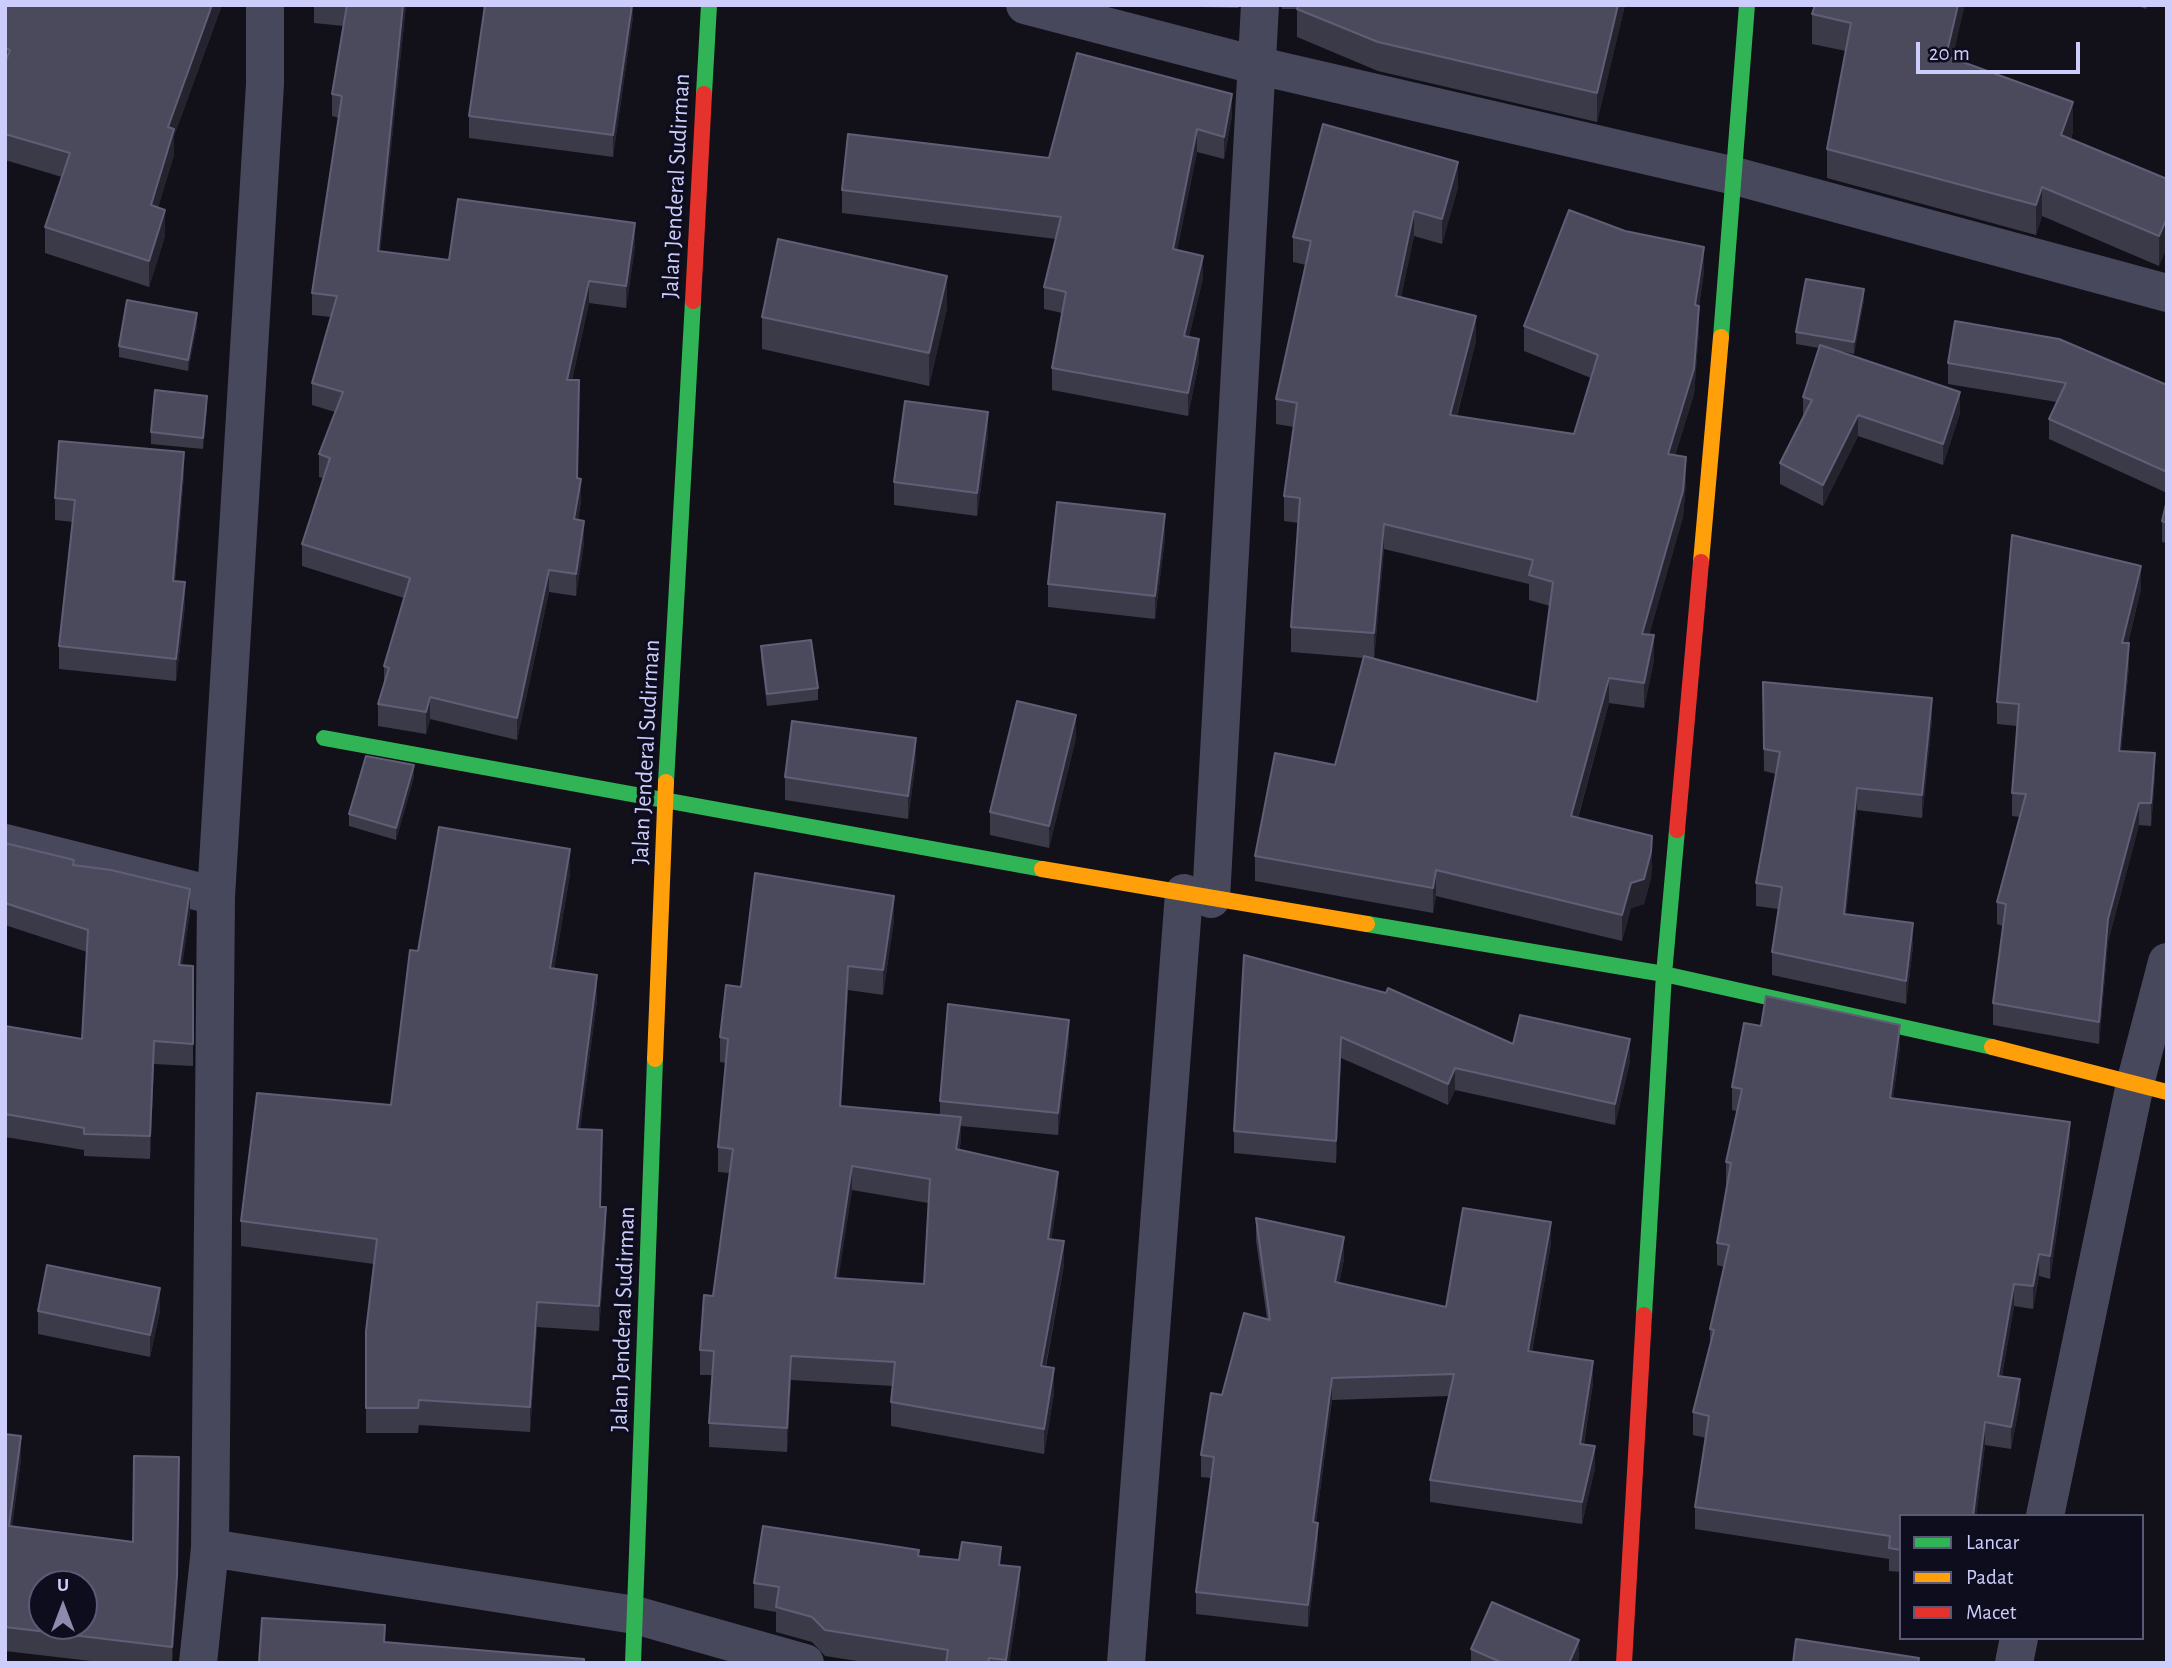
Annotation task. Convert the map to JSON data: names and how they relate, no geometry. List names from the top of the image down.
{
  "streets": {
    "main road": ["Jalan Jenderal Sudirman"]
  },
  "legend": ["Lancar", "Padat", "Macet"],
  "scale_bar": "20 m",
  "north": "top"
}
